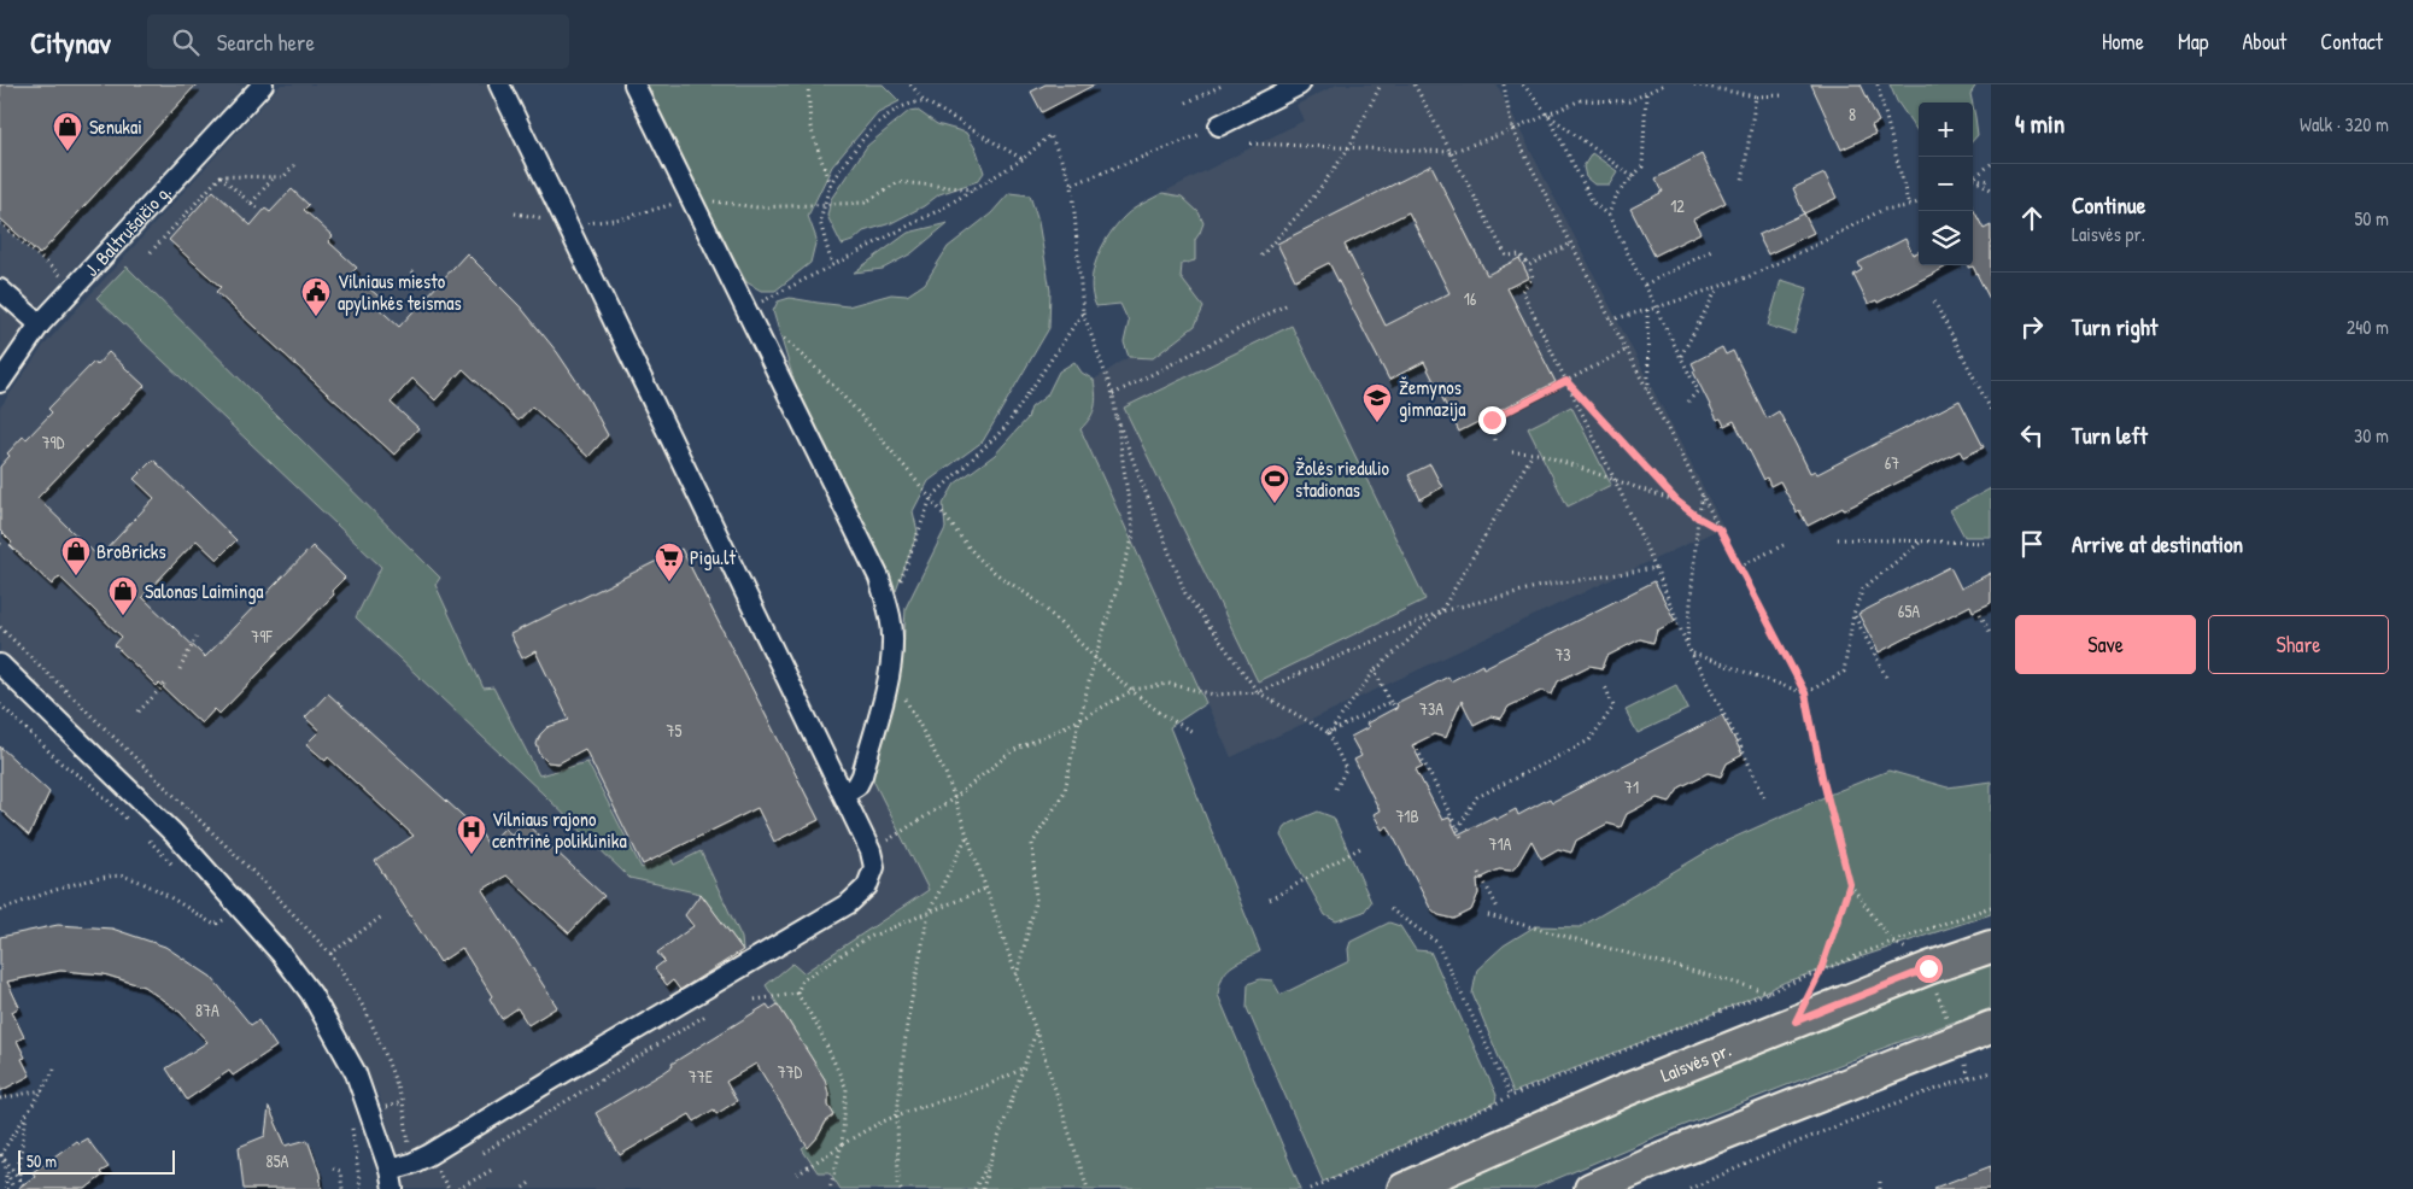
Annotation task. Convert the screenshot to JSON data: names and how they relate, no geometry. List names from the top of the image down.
{
  "streets": {
    "main road": ["Laisvės pr."],
    "street": ["J. Baltrušaičio g."]
  },
  "places": {
    "shop": ["Senukai", "BroBricks", "Salonas Laiminga"],
    "public building": ["Vilniaus miesto apylinkės teismas"],
    "school or university": ["Žemynos gimnazija"],
    "sports": ["Žolės riedulio stadionas"],
    "supermarket": ["Pigu.lt"],
    "hospital": ["Vilniaus rajono centrinė poliklinika"]
  },
  "house_numbers": [
    "8",
    "12",
    "16",
    "79D",
    "67",
    "65A",
    "79F",
    "73",
    "73A",
    "75",
    "71",
    "71B",
    "71A",
    "87A",
    "77D",
    "77E",
    "85A"
  ],
  "scale_bar": "50 m",
  "page": {
    "header": "Citynav",
    "search": "Search here",
    "nav": [
      "Home",
      "Map",
      "About",
      "Contact"
    ],
    "heading": ["4 min", "Walk · 320 m"],
    "map_buttons": ["+", "−"],
    "list": [
      ["Continue", "Laisvės pr.", "50 m"],
      ["Turn right", "240 m"],
      ["Turn left", "30 m"],
      "Arrive at destination"
    ],
    "buttons": ["Save", "Share"],
    "scale": "50 m"
  }
}
